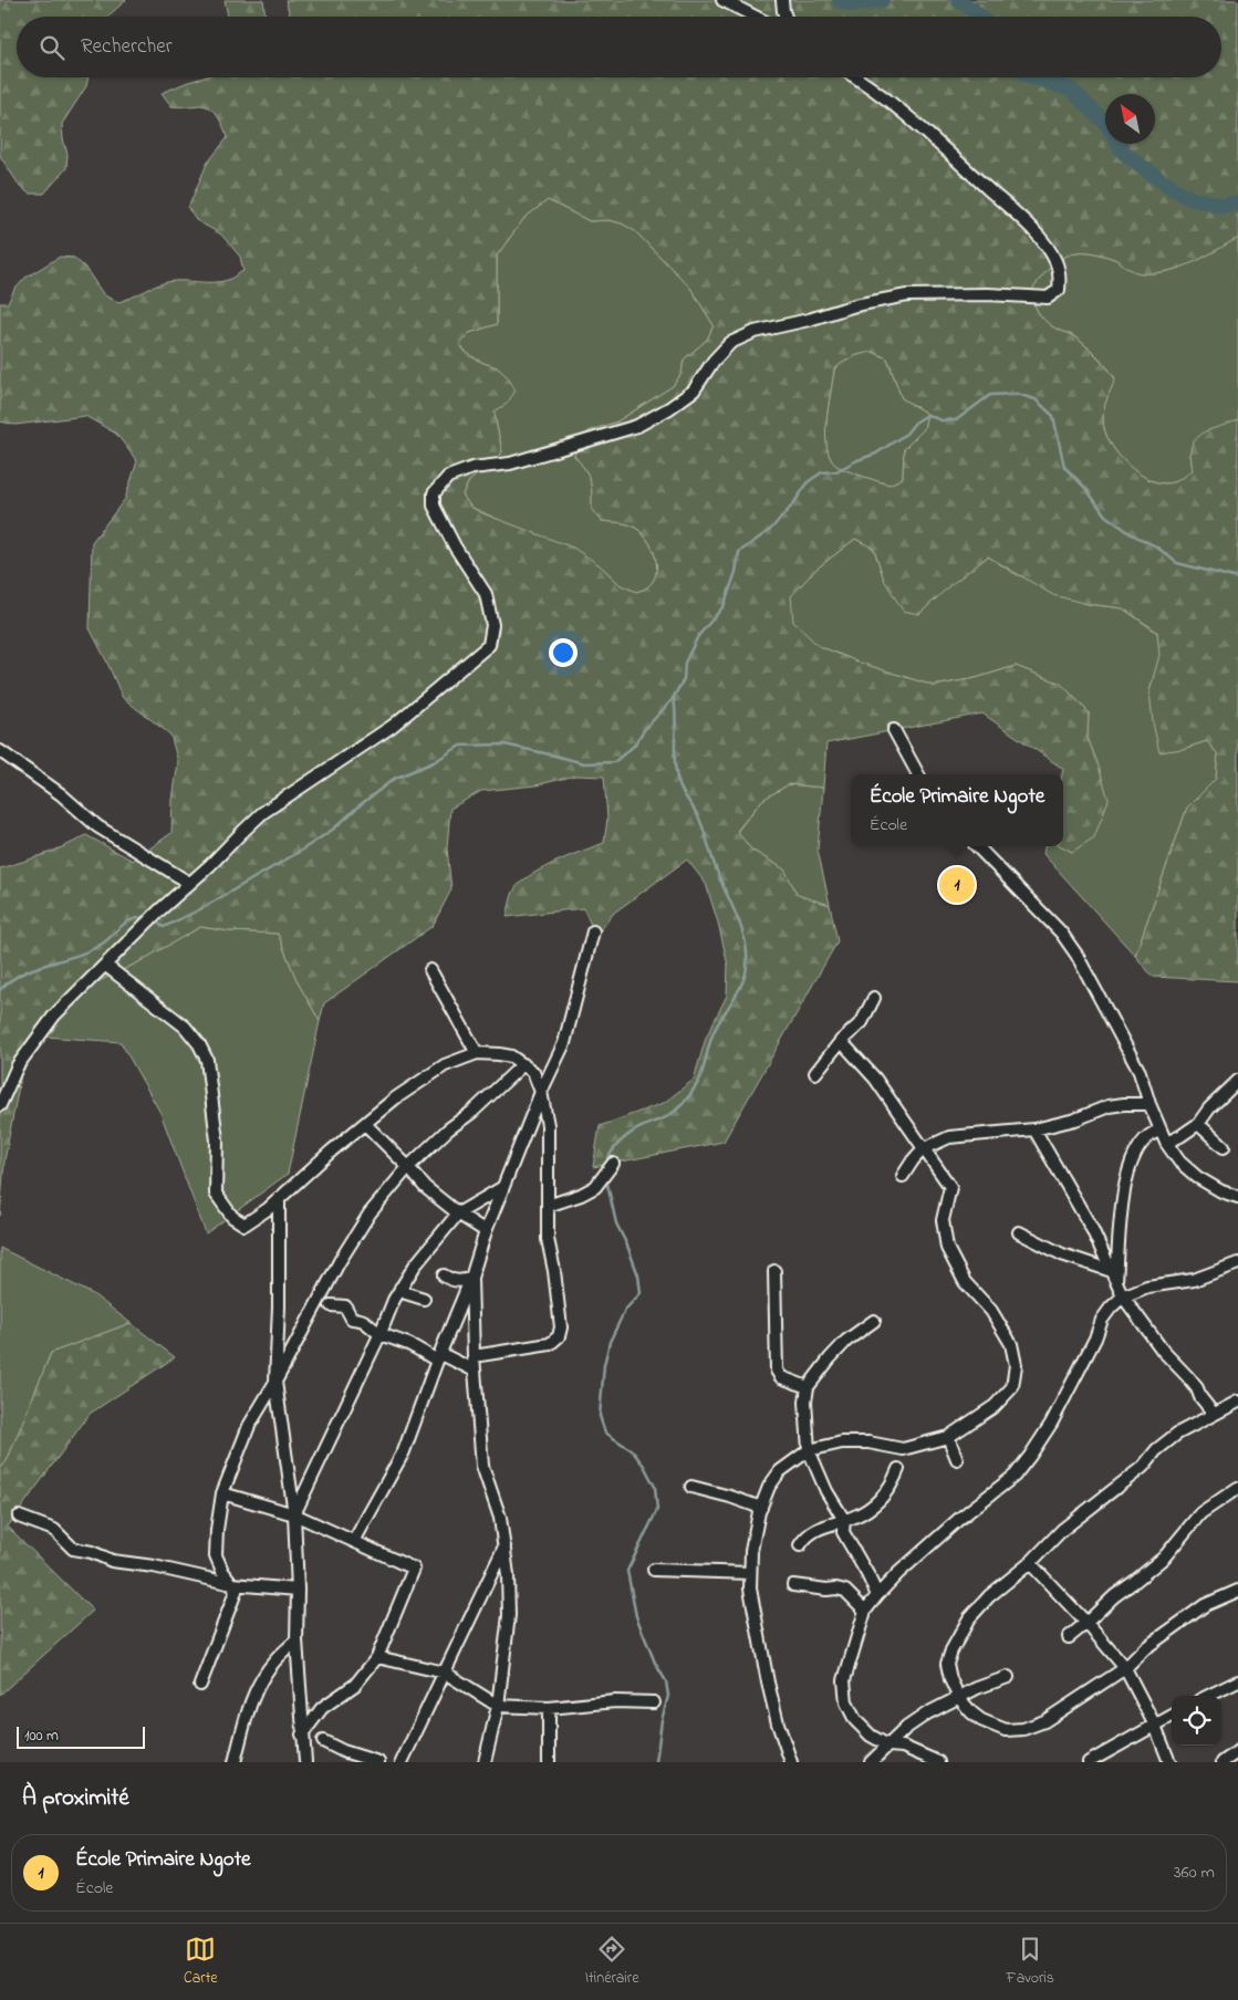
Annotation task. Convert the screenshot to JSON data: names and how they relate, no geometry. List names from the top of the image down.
{
  "scale_bar": "100 m",
  "north": "top left",
  "page": {
    "search": "Rechercher",
    "popup": ["École Primaire Ngote", "École"],
    "pins": "1",
    "scale": "100 m",
    "heading": "À proximité",
    "list": [
      {
        "mark": "1",
        "name": "École Primaire Ngote",
        "note": "École",
        "value": "360 m"
      }
    ],
    "nav": ["Carte", "Itinéraire", "Favoris"]
  }
}
